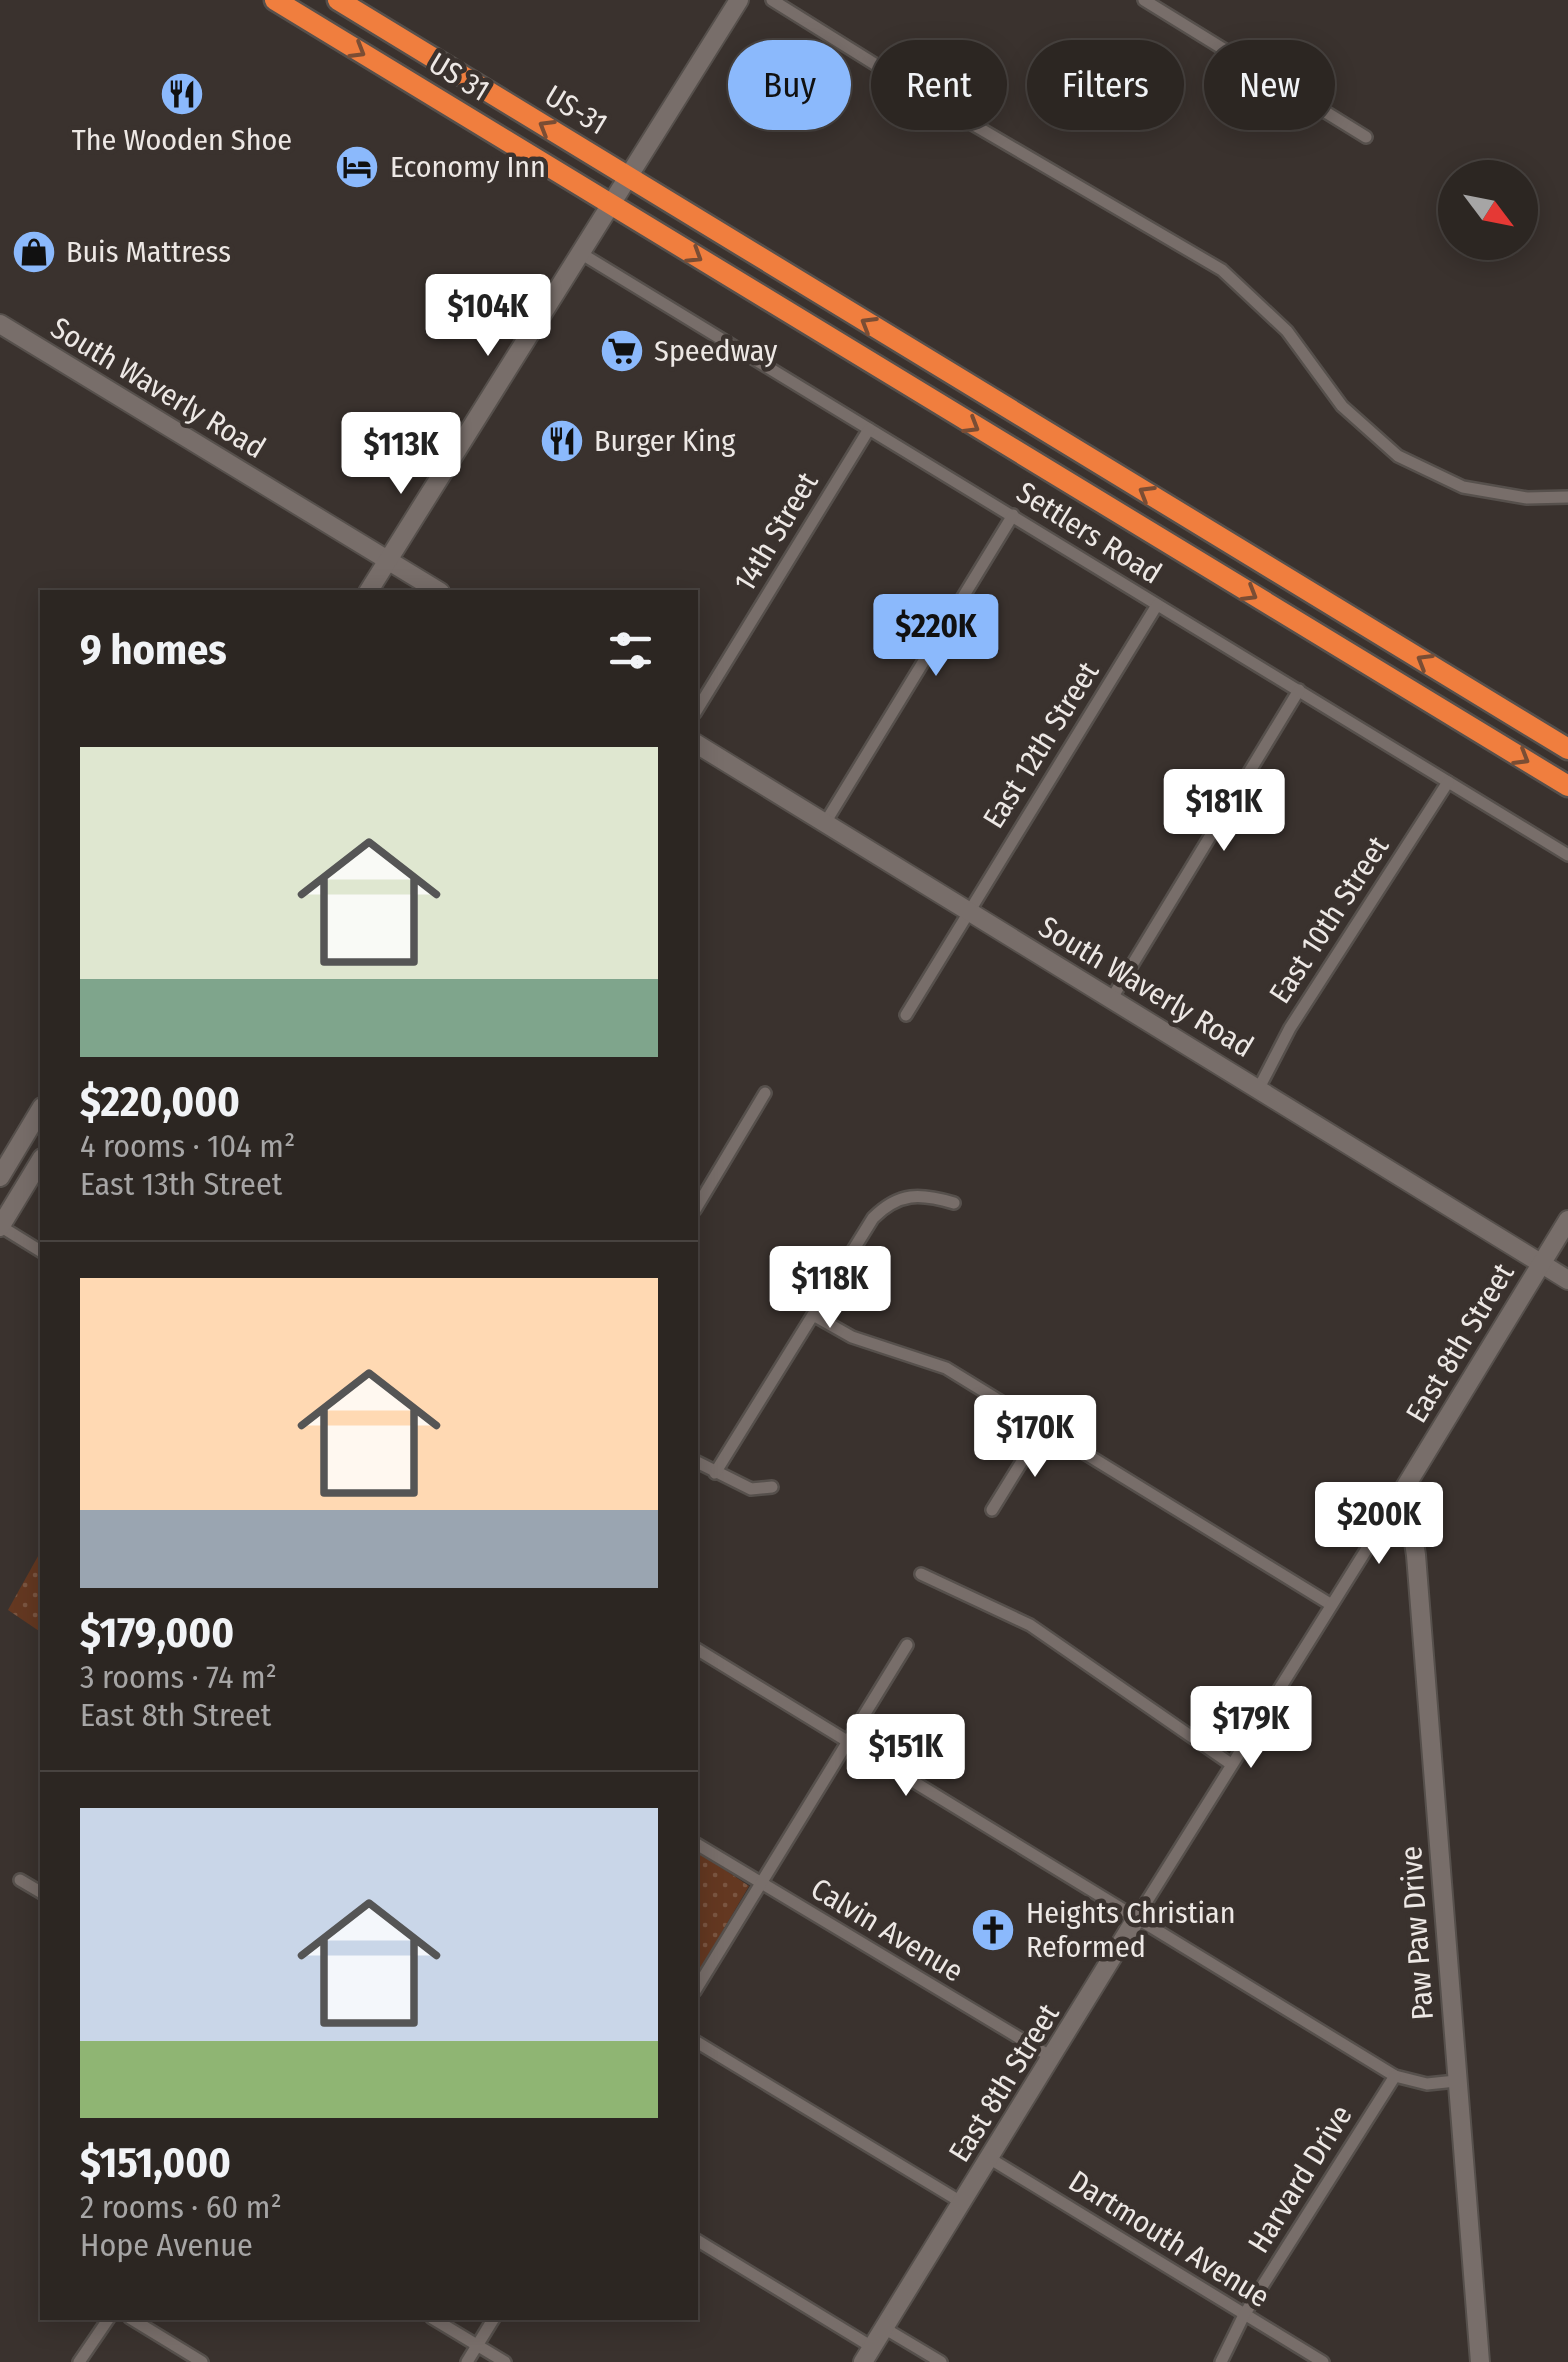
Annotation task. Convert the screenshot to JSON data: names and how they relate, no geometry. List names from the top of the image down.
{
  "streets": {
    "highway": ["US 31", "US-31"],
    "main road": ["South Waverly Road", "East 8th Street", "Paw Paw Drive"],
    "street": [
      "14th Street",
      "Settlers Road",
      "East 12th Street",
      "East 10th Street",
      "Calvin Avenue",
      "Harvard Drive",
      "Dartmouth Avenue"
    ]
  },
  "crossings": [
    ["US 31", "US-31"],
    ["South Waverly Road", "East 12th Street"],
    ["South Waverly Road", "East 10th Street"],
    ["South Waverly Road", "East 8th Street"],
    ["14th Street", "Settlers Road"],
    ["Settlers Road", "East 12th Street"],
    ["Settlers Road", "East 10th Street"],
    ["East 8th Street", "Calvin Avenue"],
    ["East 8th Street", "Paw Paw Drive"],
    ["East 8th Street", "Dartmouth Avenue"],
    ["Harvard Drive", "Dartmouth Avenue"]
  ],
  "one_way": ["US 31", "US-31"],
  "places": {
    "restaurant": ["The Wooden Shoe", "Burger King"],
    "hotel": ["Economy Inn"],
    "shop": ["Buis Mattress"],
    "supermarket": ["Speedway"],
    "church": ["Heights Christian Reformed"]
  },
  "north": "bottom right",
  "page": {
    "chip": [
      "Buy",
      "Rent",
      "Filters",
      "New"
    ],
    "price": [
      "$104K",
      "$113K",
      "$220K",
      "$181K",
      "$118K",
      "$170K",
      "$200K",
      "$179K",
      "$151K"
    ],
    "heading": "9 homes",
    "list": [
      {
        "name": "$220,000",
        "note": "4 rooms · 104 m² · East 13th Street"
      },
      {
        "name": "$179,000",
        "note": "3 rooms · 74 m² · East 8th Street"
      },
      {
        "name": "$151,000",
        "note": "2 rooms · 60 m² · Hope Avenue"
      }
    ]
  }
}
